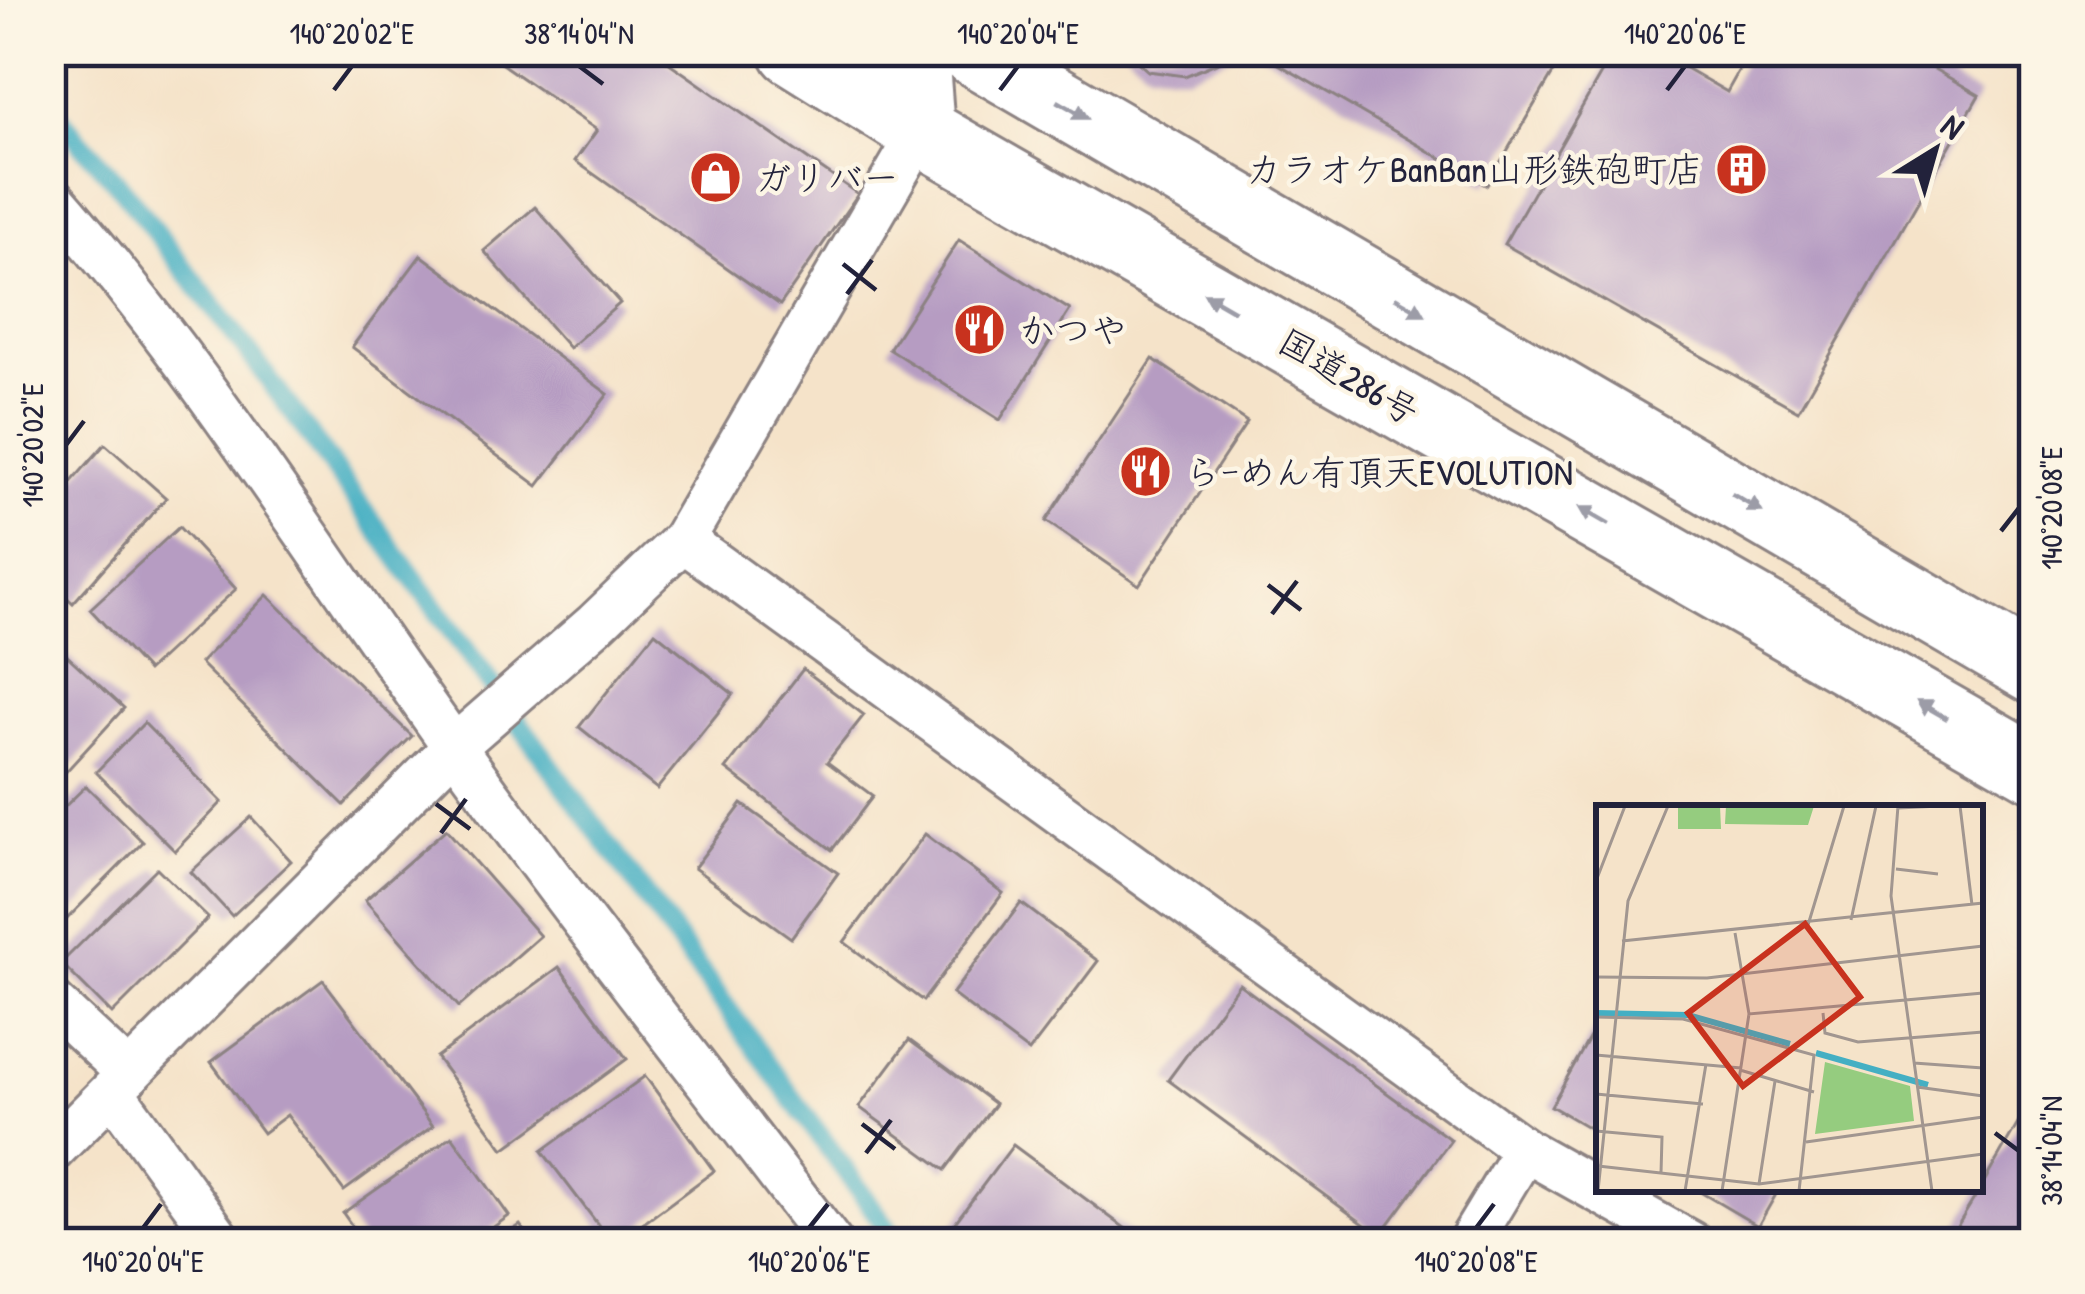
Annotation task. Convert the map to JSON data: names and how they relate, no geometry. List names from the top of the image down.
{
  "streets": {
    "main road": ["国道286号"]
  },
  "places": {
    "building": ["カラオケBanBan山形鉄砲町店"],
    "shop": ["ガリバー"],
    "restaurant": ["かつや", "らｰめん有頂天EVOLUTION"]
  },
  "north": "top right",
  "coordinates": [
    "140°20'02\"E",
    "38°14'04\"N",
    "140°20'04\"E",
    "140°20'06\"E",
    "140°20'08\"E"
  ]
}
